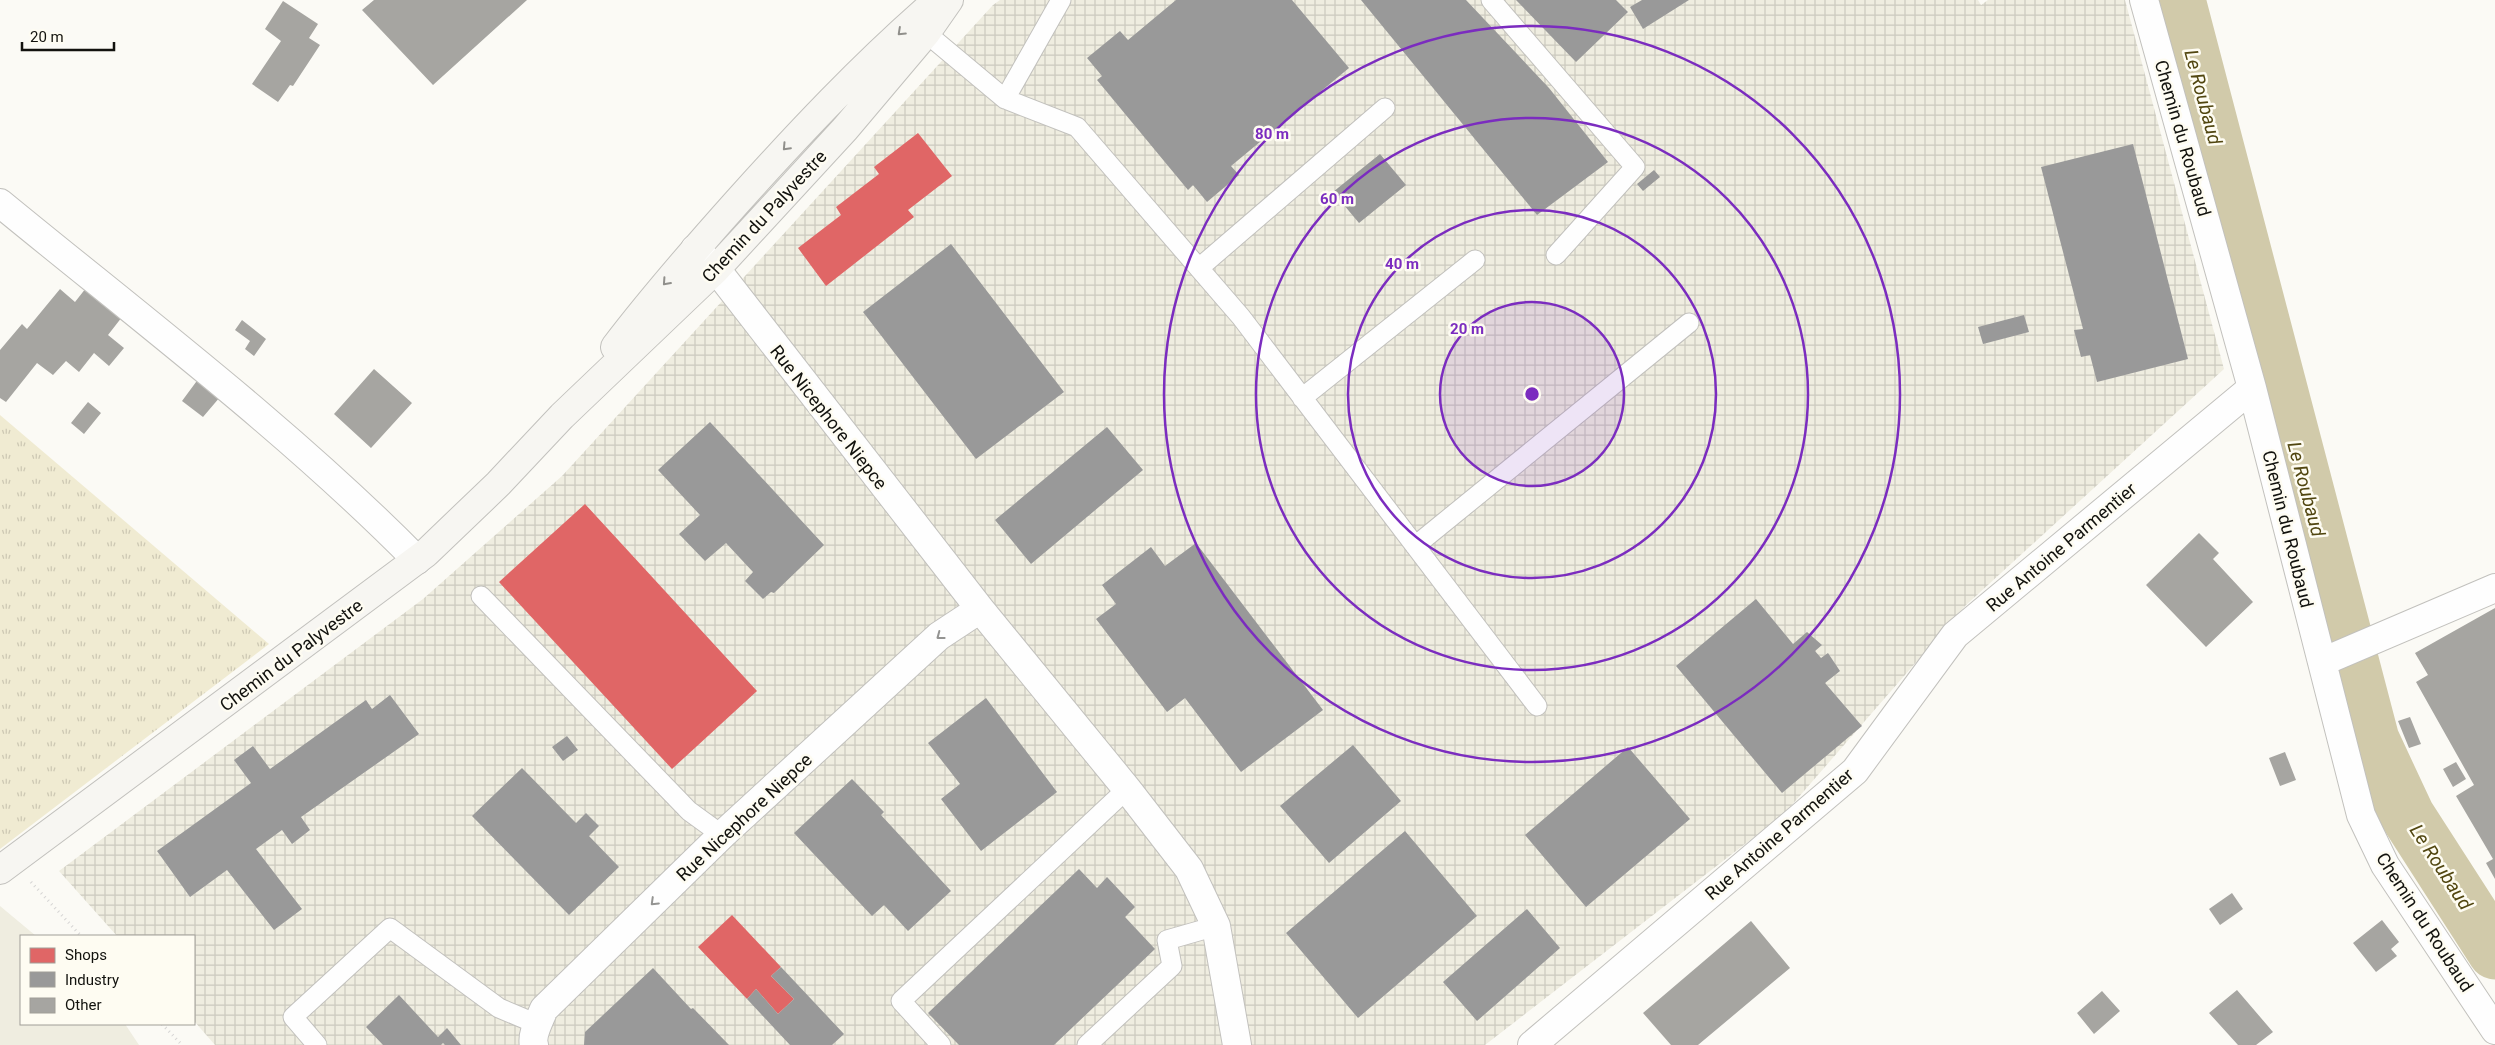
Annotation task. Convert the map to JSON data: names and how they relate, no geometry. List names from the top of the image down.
{
  "streets": {
    "street": [
      "Chemin du Roubaud",
      "Chemin du Palyvestre",
      "Rue Nicephore Niepce",
      "Rue Antoine Parmentier"
    ]
  },
  "crossings": [
    ["Chemin du Roubaud", "Rue Antoine Parmentier"],
    ["Chemin du Palyvestre", "Rue Nicephore Niepce"]
  ],
  "one_way": ["Rue Nicephore Niepce"],
  "water": ["Le Roubaud"],
  "legend": ["Shops", "Industry", "Other"],
  "scale_bar": "20 m",
  "rings": [
    "80 m",
    "60 m",
    "40 m",
    "20 m"
  ]
}
